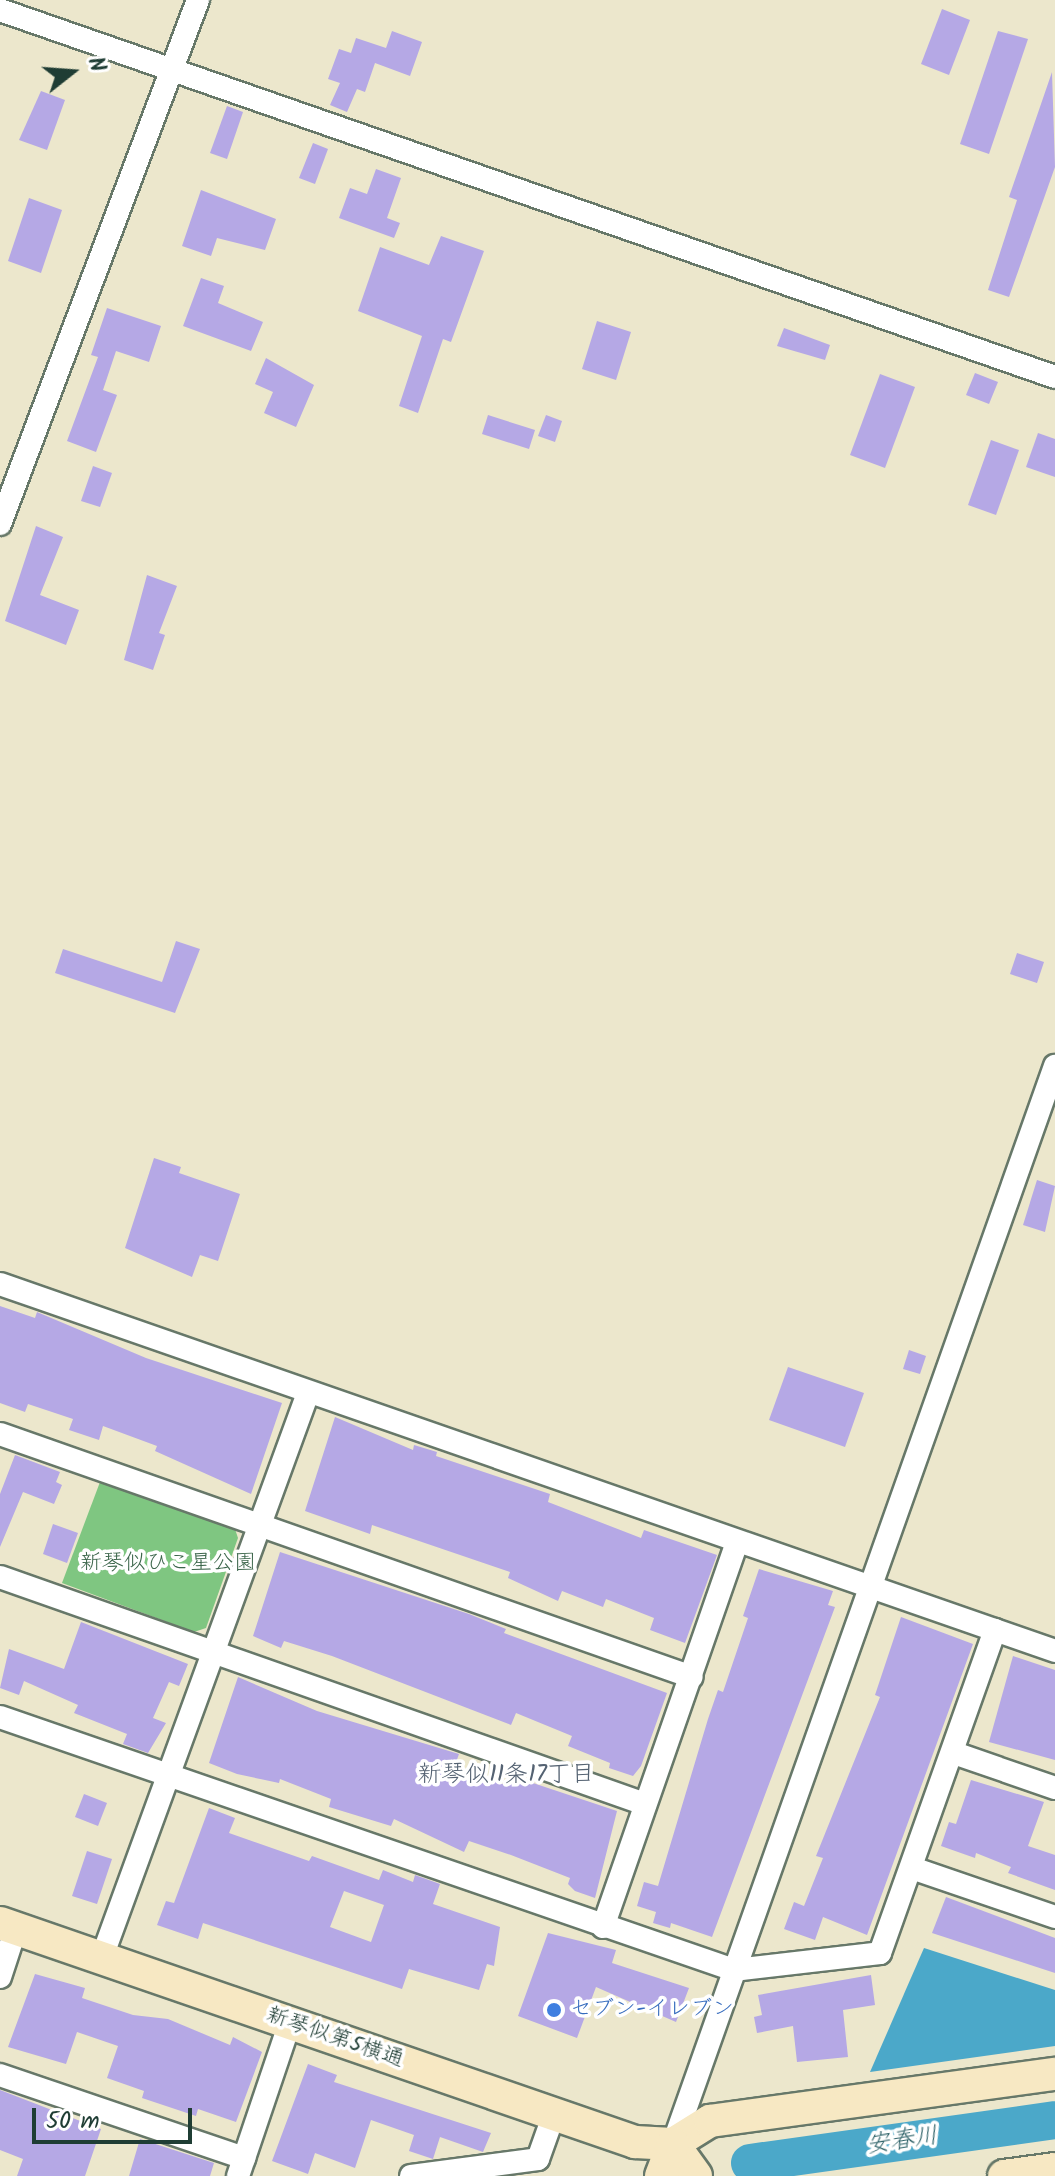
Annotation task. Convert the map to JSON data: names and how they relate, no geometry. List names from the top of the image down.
{
  "streets": {
    "street": ["新琴似第5横通"]
  },
  "districts": ["新琴似11条17丁目"],
  "water": ["安春川"],
  "parks": ["新琴似ひこ星公園"],
  "places": ["セブン-イレブン"],
  "scale_bar": "50 m",
  "north": "right"
}
